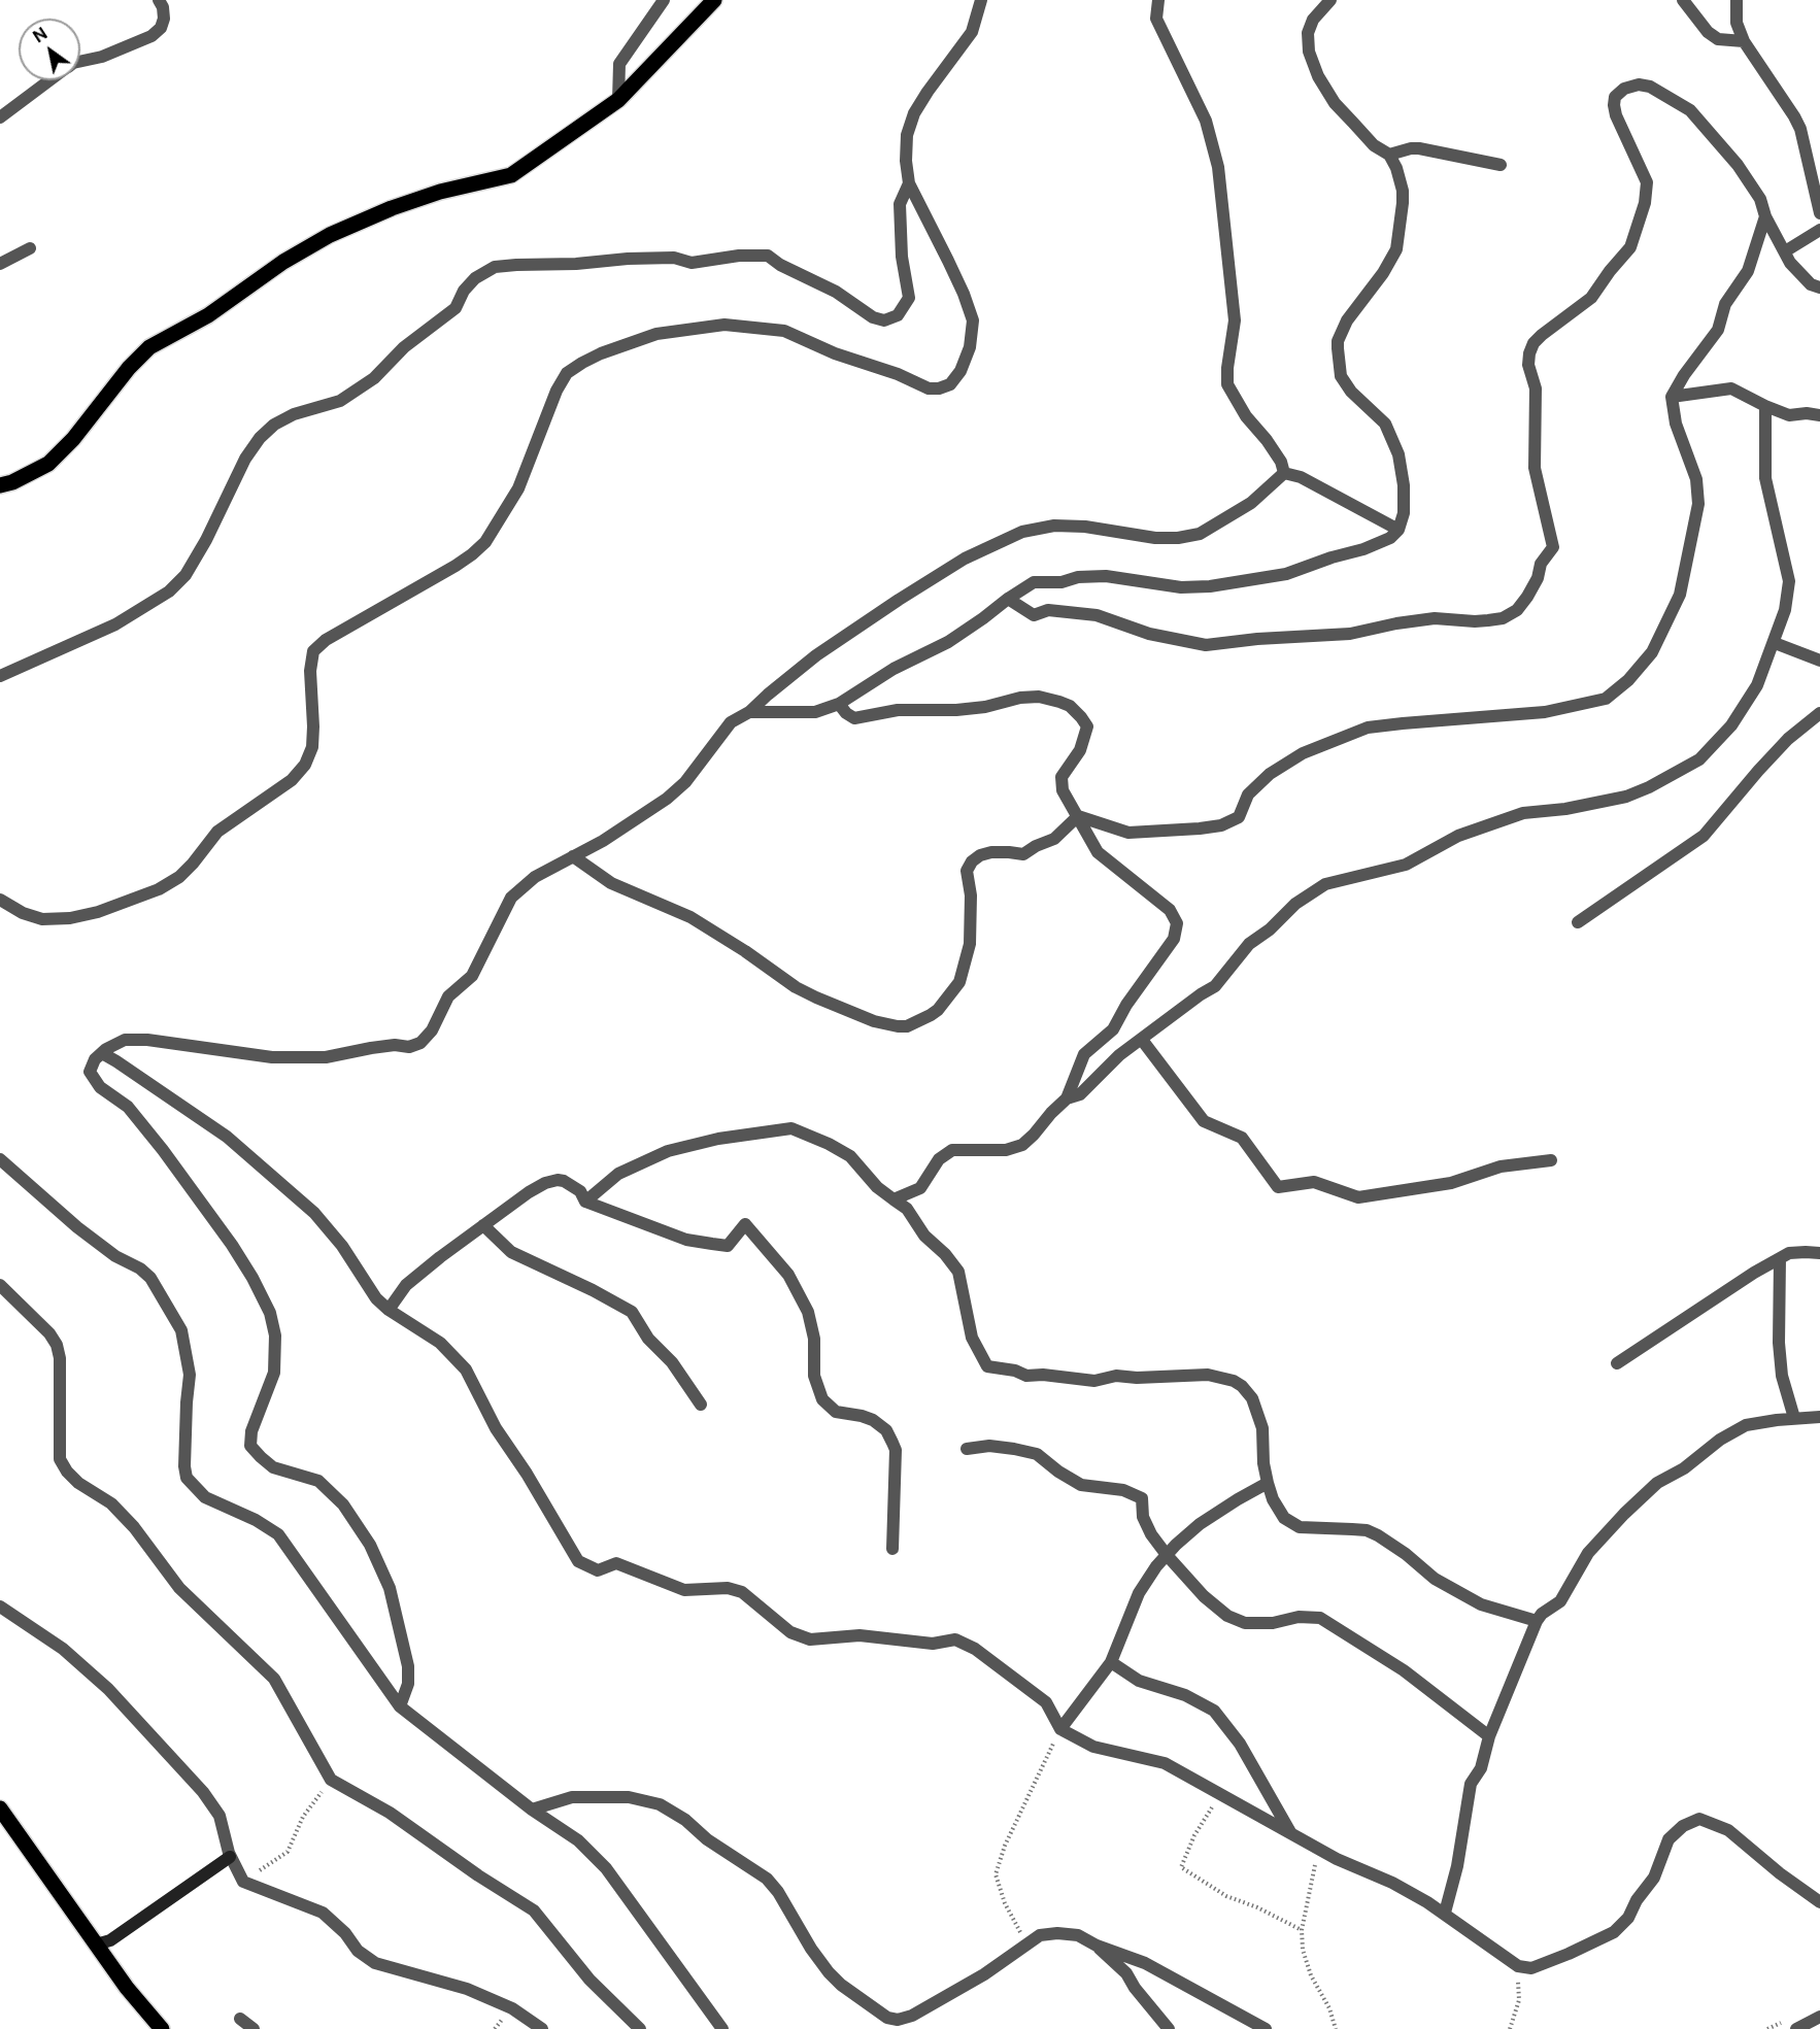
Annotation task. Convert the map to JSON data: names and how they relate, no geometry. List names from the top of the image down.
{
  "north": "top left"
}
